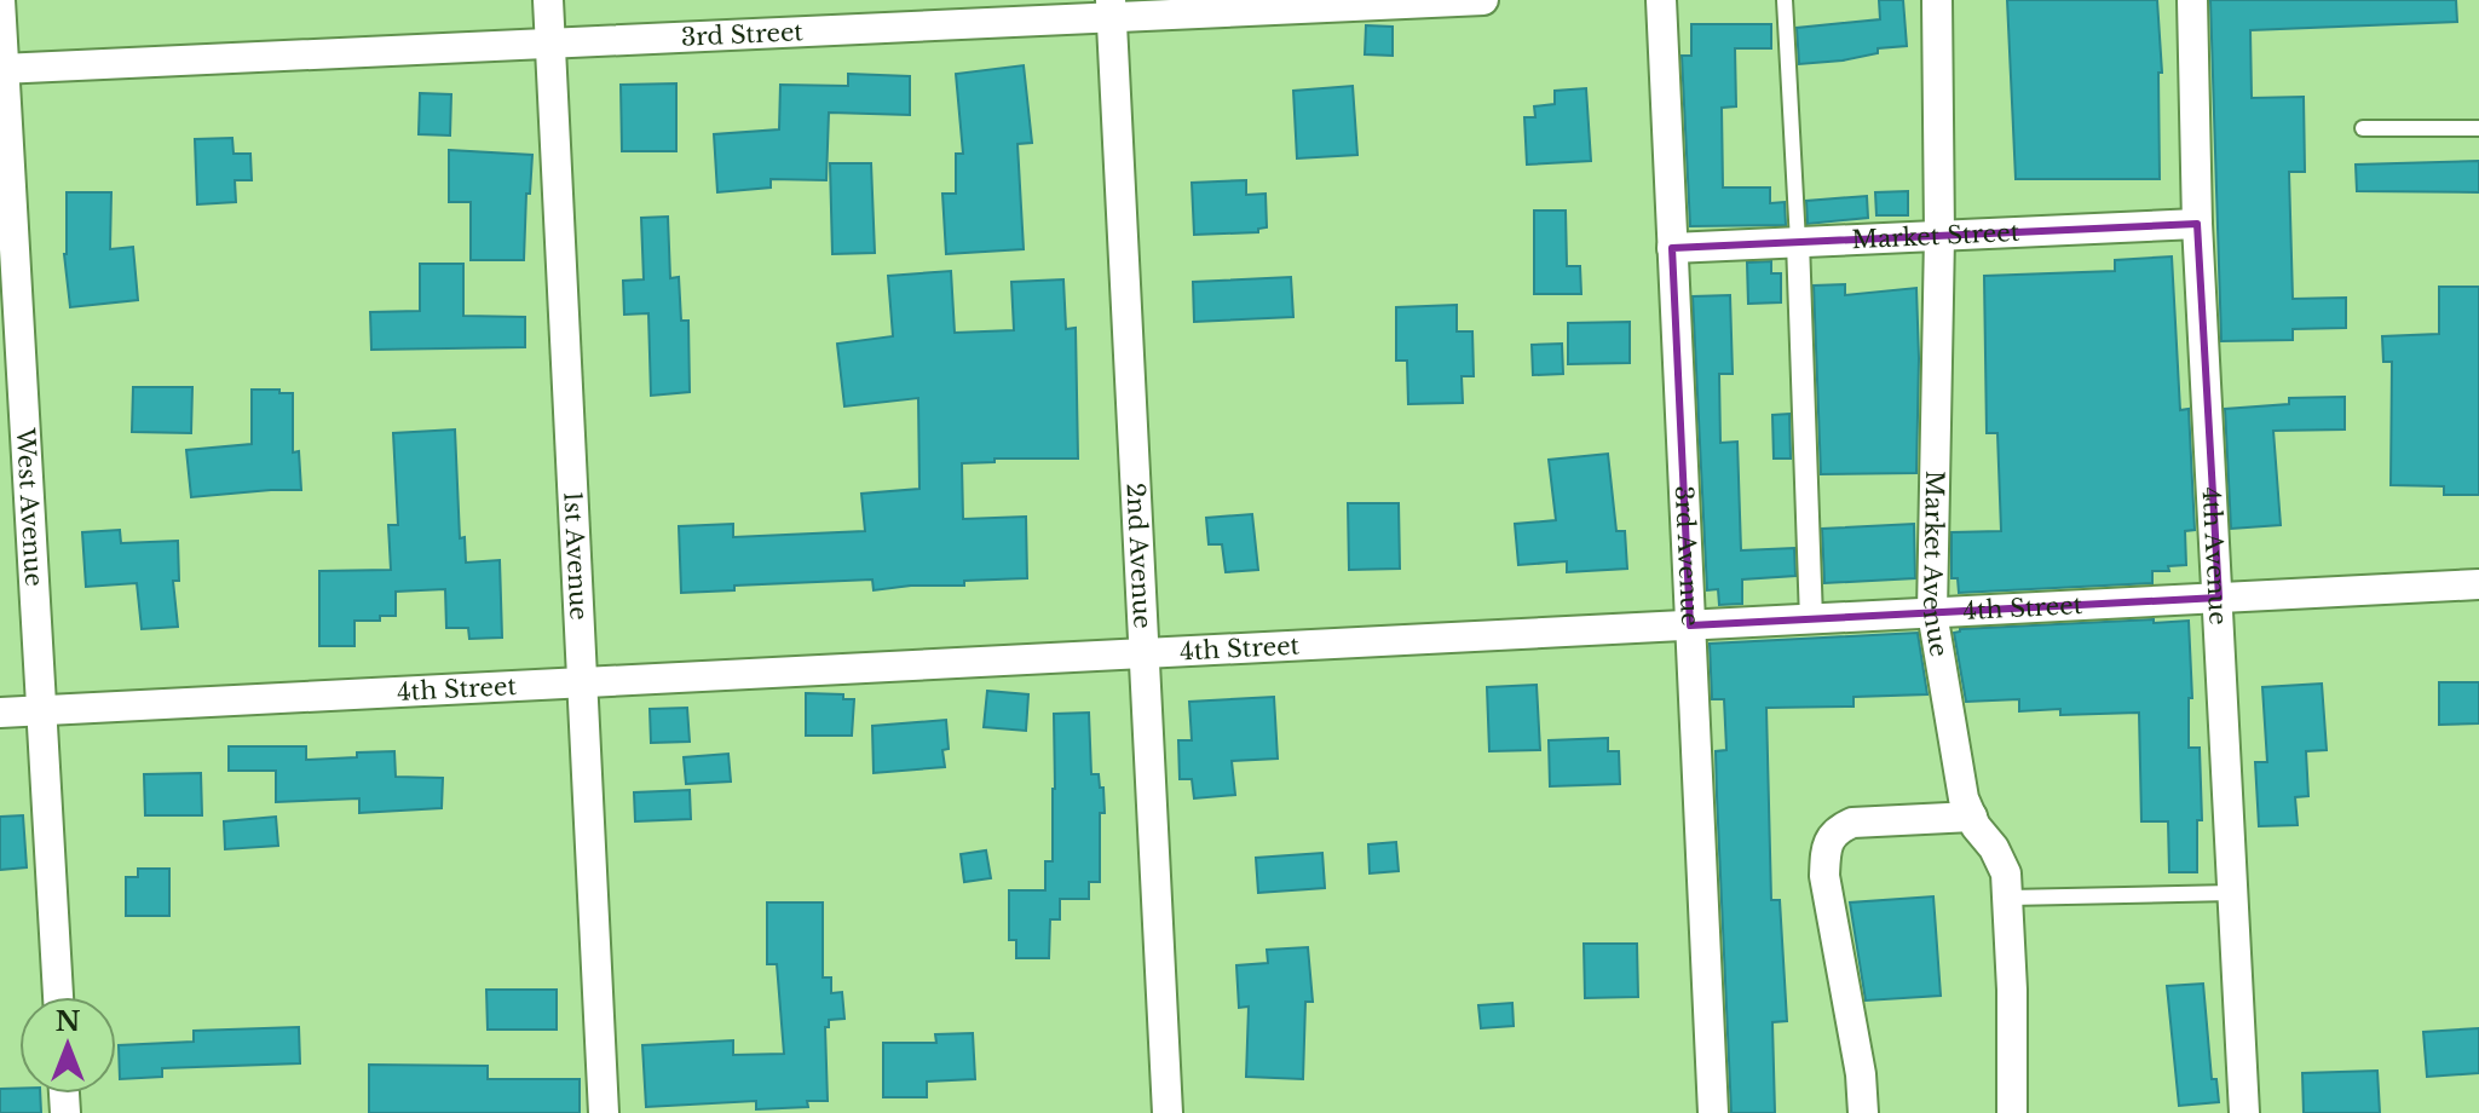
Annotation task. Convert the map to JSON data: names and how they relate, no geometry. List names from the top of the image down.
{
  "streets": {
    "street": [
      "3rd Street",
      "Market Street",
      "West Avenue",
      "1st Avenue",
      "2nd Avenue",
      "3rd Avenue",
      "4th Avenue",
      "Market Avenue",
      "4th Street"
    ]
  },
  "crossings": [
    ["3rd Street", "West Avenue"],
    ["3rd Street", "1st Avenue"],
    ["3rd Street", "2nd Avenue"],
    ["Market Street", "3rd Avenue"],
    ["Market Street", "4th Avenue"],
    ["Market Street", "Market Avenue"],
    ["West Avenue", "4th Street"],
    ["1st Avenue", "4th Street"],
    ["2nd Avenue", "4th Street"],
    ["3rd Avenue", "4th Street"],
    ["4th Avenue", "4th Street"],
    ["Market Avenue", "4th Street"]
  ],
  "north": "top"
}
